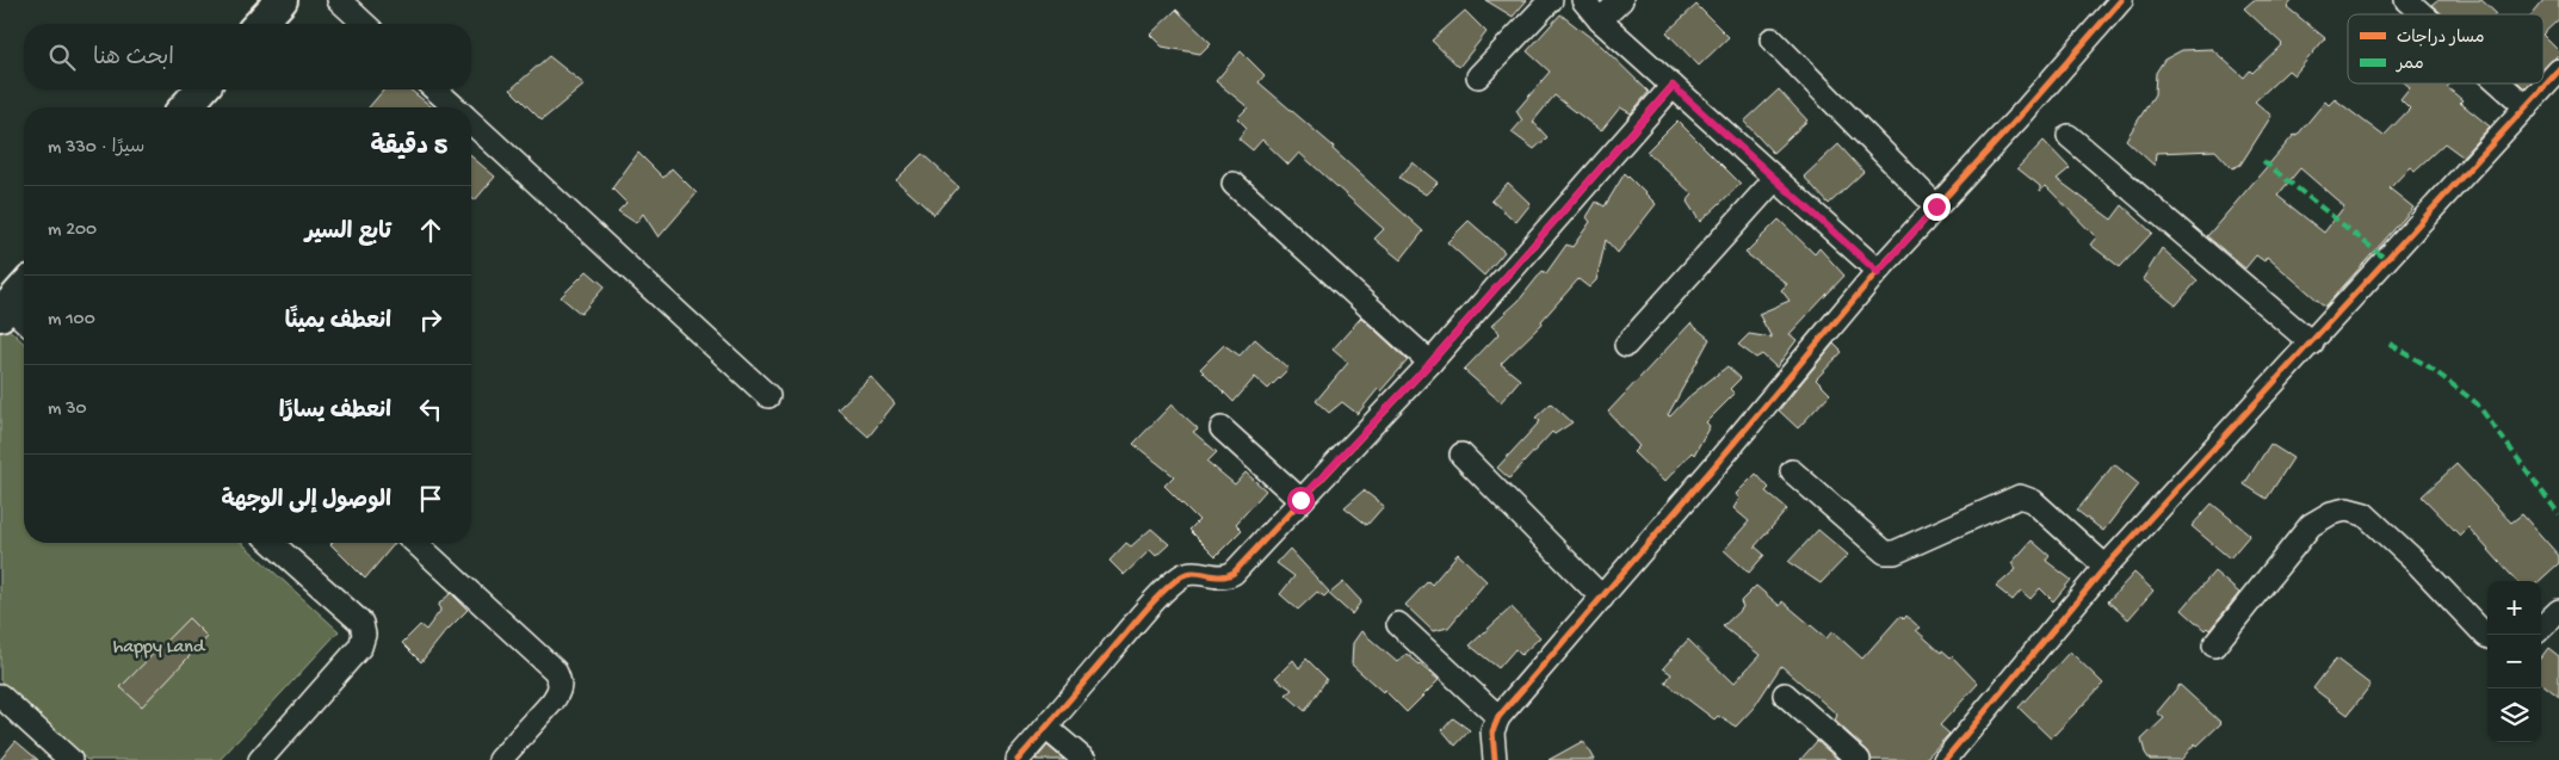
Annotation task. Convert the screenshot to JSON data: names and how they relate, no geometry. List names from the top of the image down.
{
  "parks": ["happy Land"],
  "legend": ["مسار دراجات", "ممر"],
  "page": {
    "search": "ابحث هنا",
    "heading": ["5 دقيقة", "سيرًا · 330 m"],
    "list": [
      ["تابع السير", "200 m"],
      ["انعطف يمينًا", "100 m"],
      ["انعطف يسارًا", "30 m"],
      "الوصول إلى الوجهة"
    ],
    "map_buttons": ["+", "−"]
  }
}
